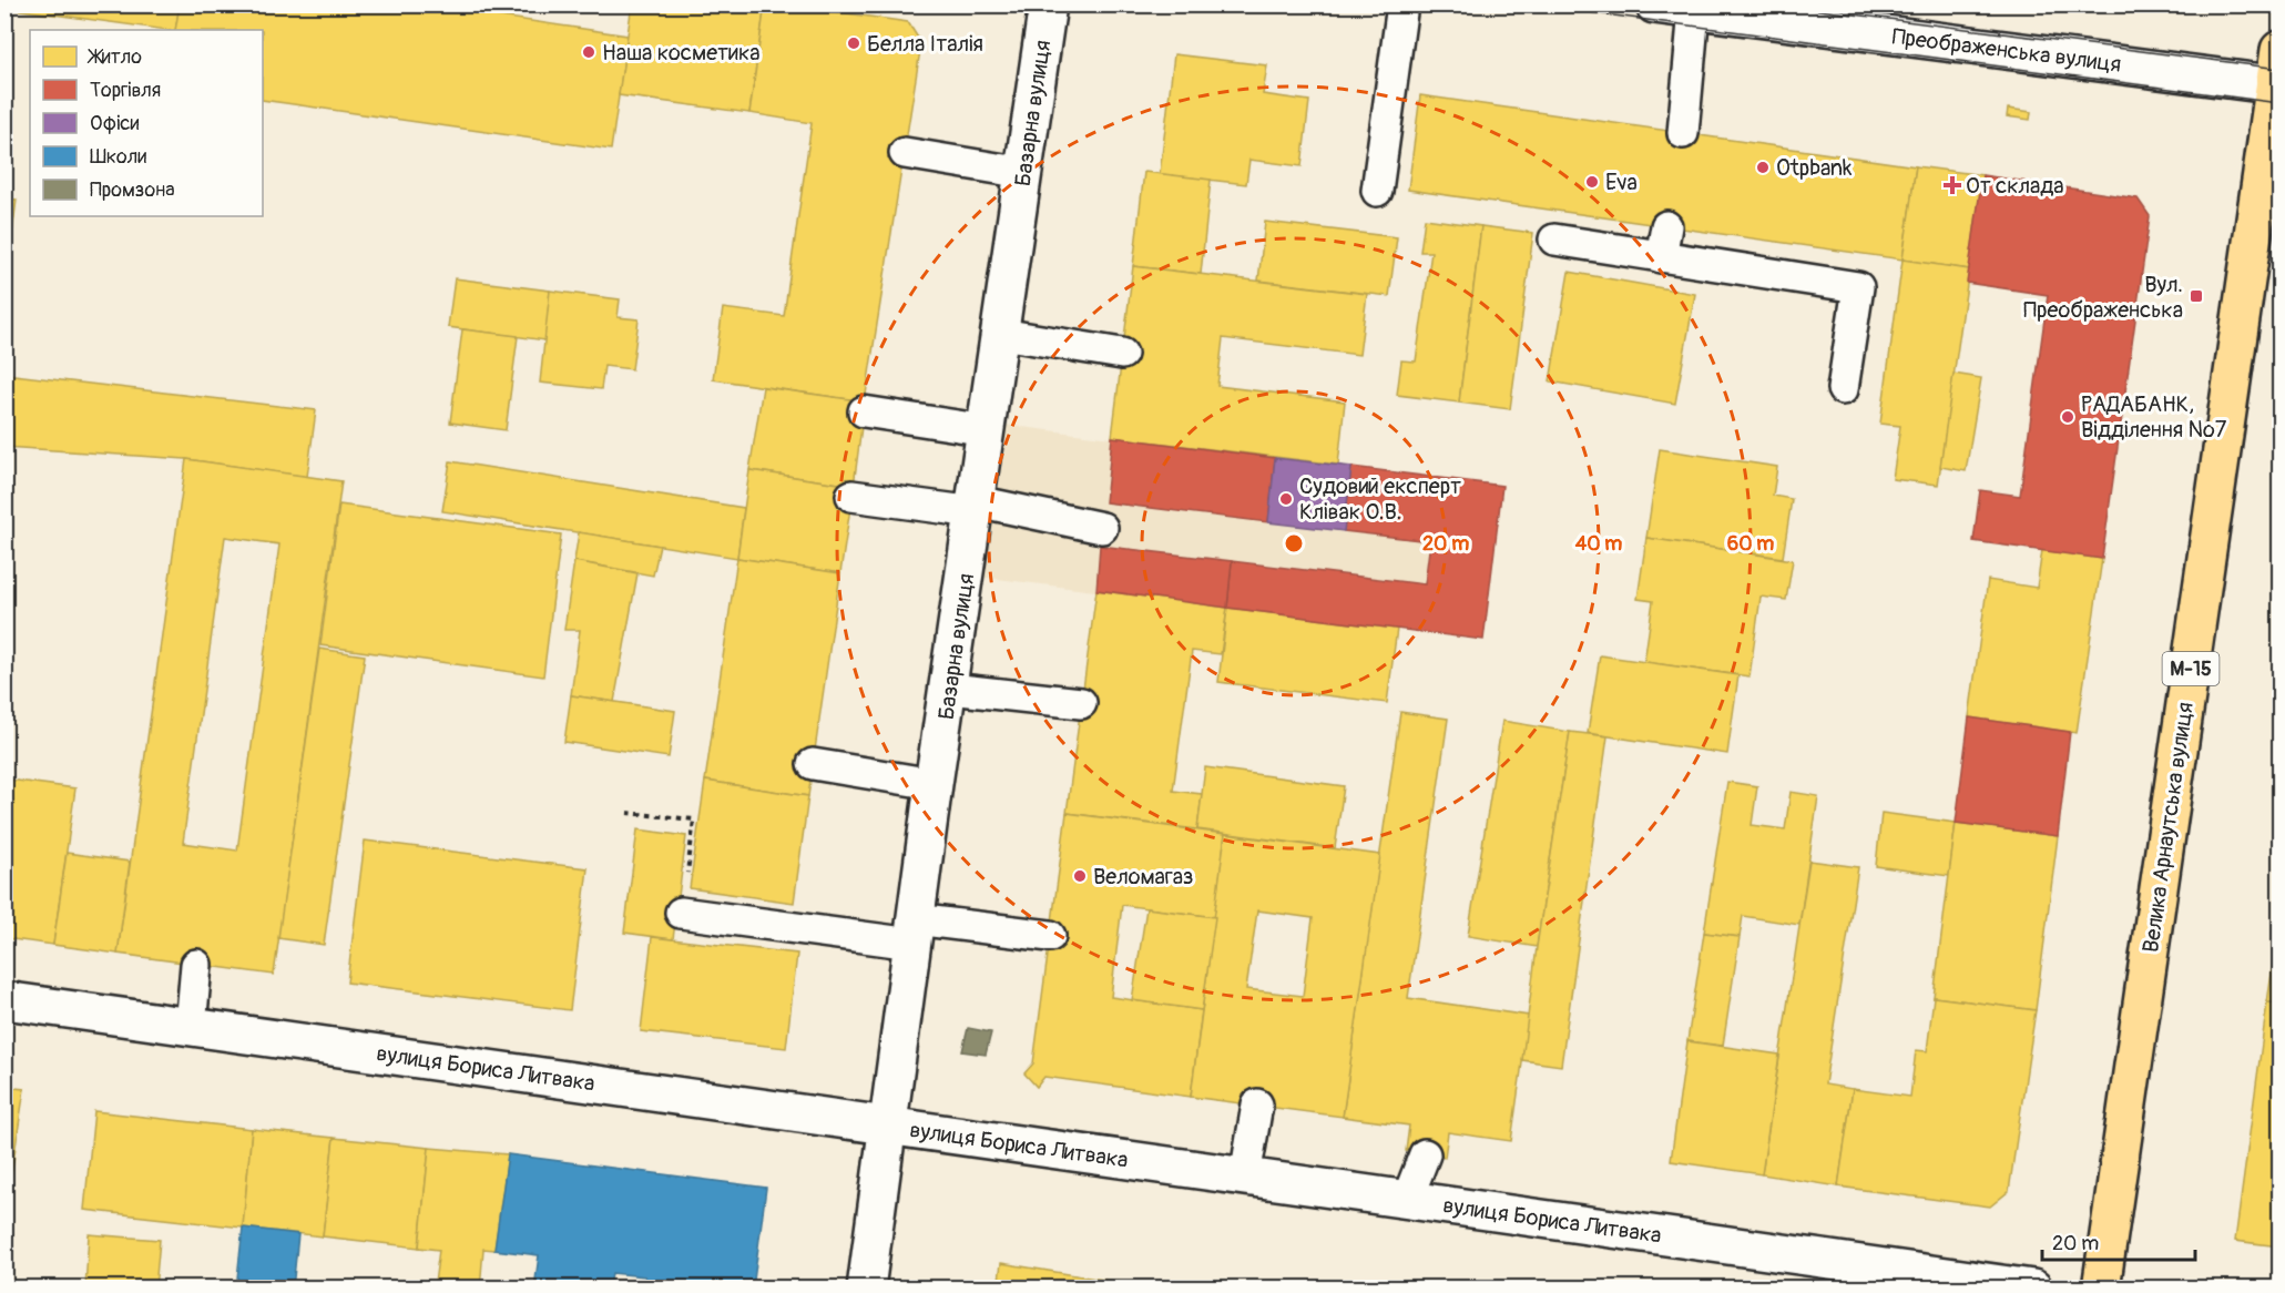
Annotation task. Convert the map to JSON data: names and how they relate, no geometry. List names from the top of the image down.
{
  "streets": {
    "main road": ["М-15", "Велика Арнаутська вулиця"],
    "street": ["Преображенська вулиця", "Базарна вулиця", "вулиця Бориса Литвака"]
  },
  "crossings": [
    ["Преображенська вулиця", "Велика Арнаутська вулиця"],
    ["Базарна вулиця", "вулиця Бориса Литвака"]
  ],
  "places": {
    "other": [
      "Белла Італія",
      "Наша косметика",
      "Otpbank",
      "Eva",
      "РАДАБАНК, Відділення №7",
      "Судовий експерт Клівак О.В.",
      "Веломагаз"
    ],
    "health": ["От склада"],
    "transit": ["Вул. Преображенська"]
  },
  "legend": [
    "Житло",
    "Торгівля",
    "Офіси",
    "Школи",
    "Промзона"
  ],
  "scale_bar": "20 m",
  "rings": ["20 m", "40 m", "60 m"]
}
